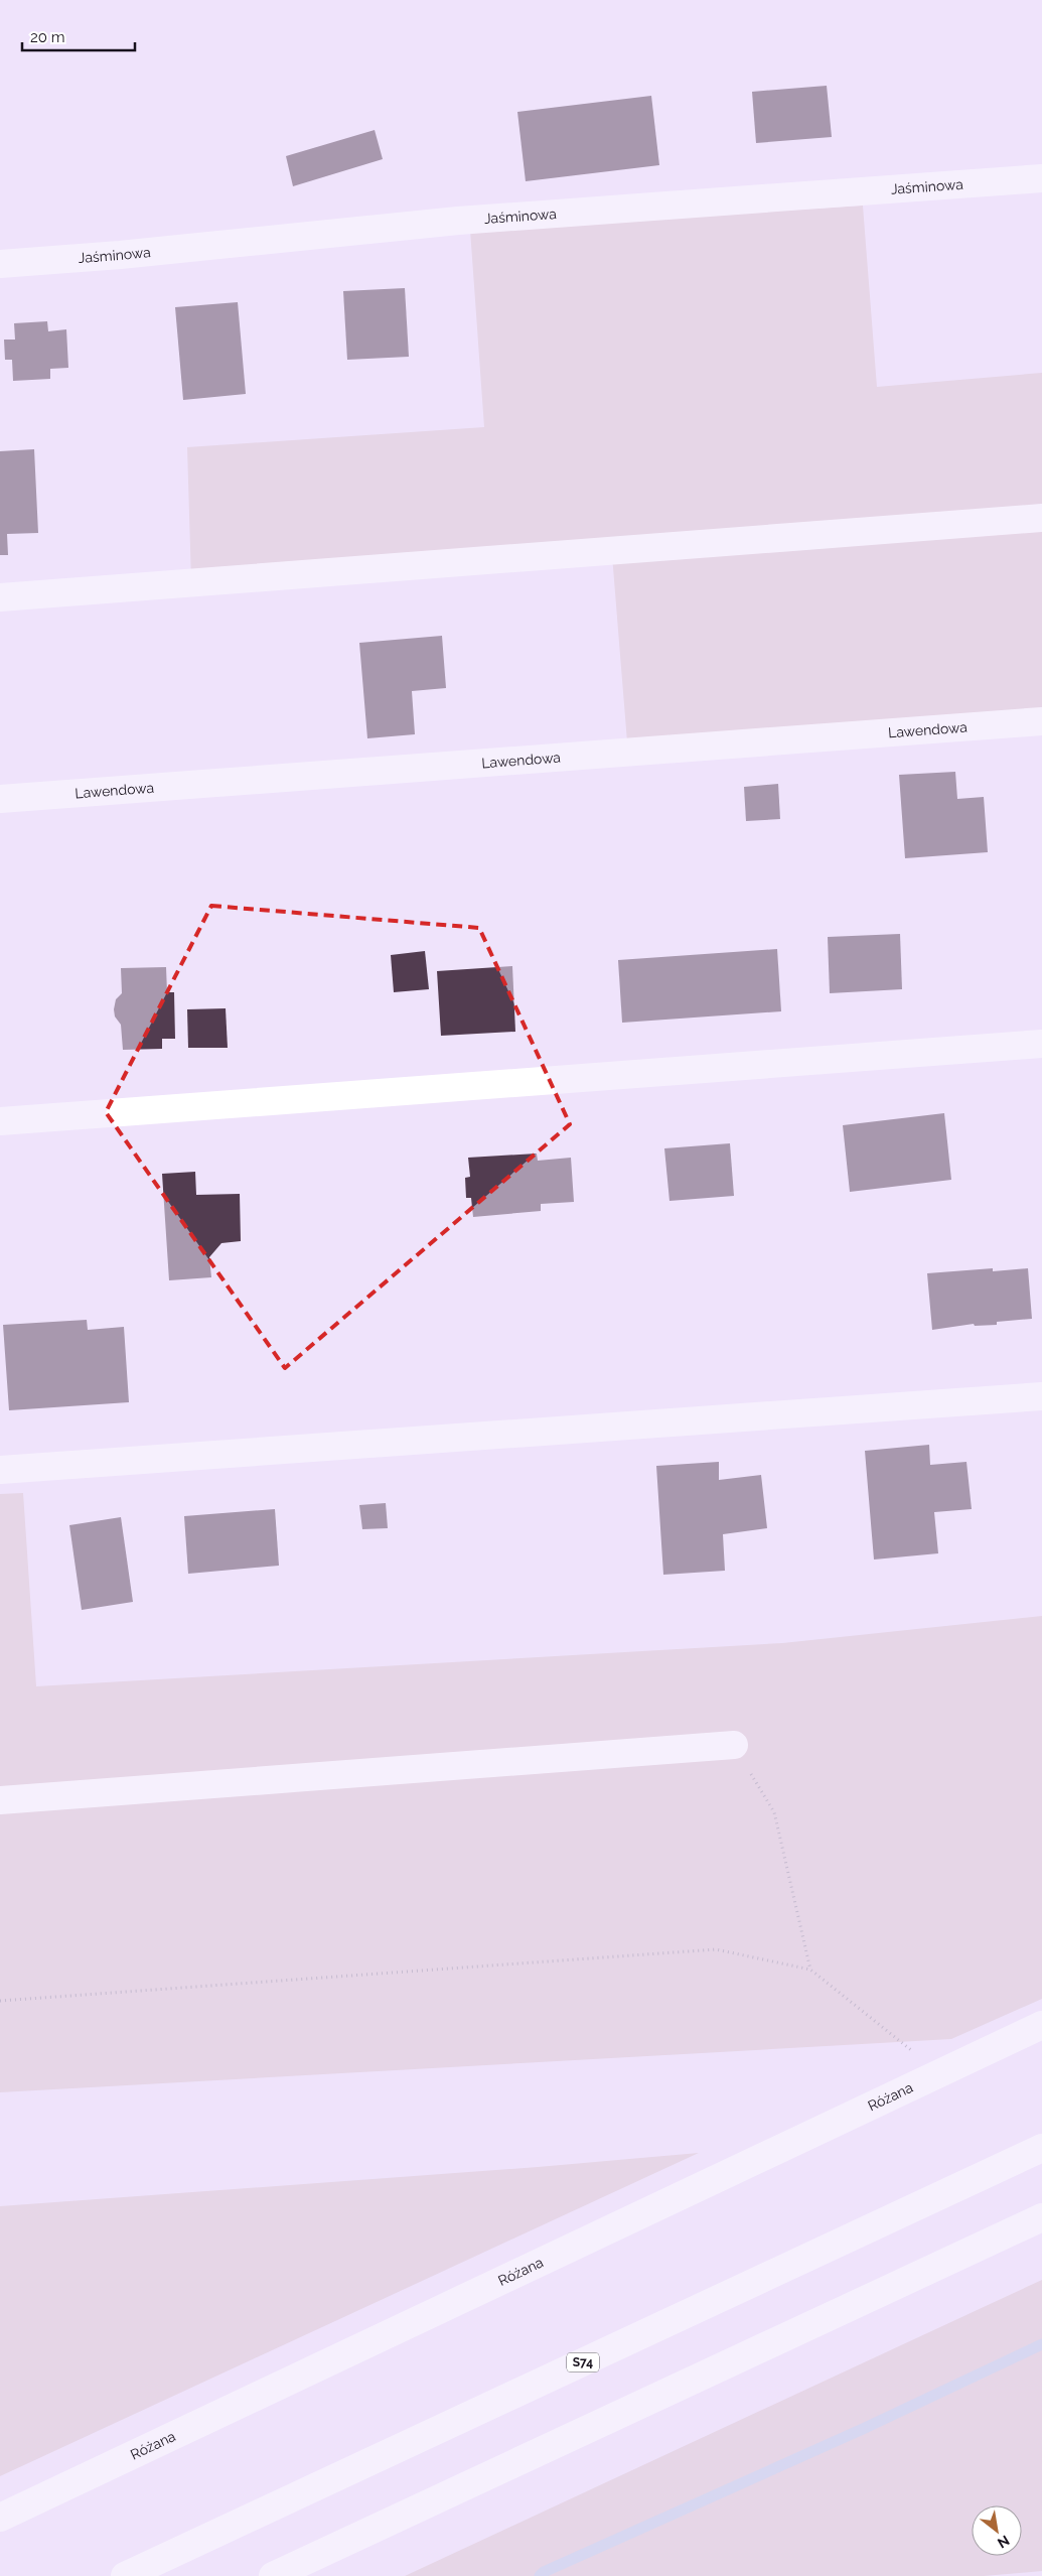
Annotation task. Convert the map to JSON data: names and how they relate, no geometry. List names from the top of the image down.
{
  "streets": {
    "main road": [
      "Jaśminowa",
      "Lawendowa",
      "Różana",
      "S74"
    ]
  },
  "scale_bar": "20 m",
  "north": "bottom right"
}
